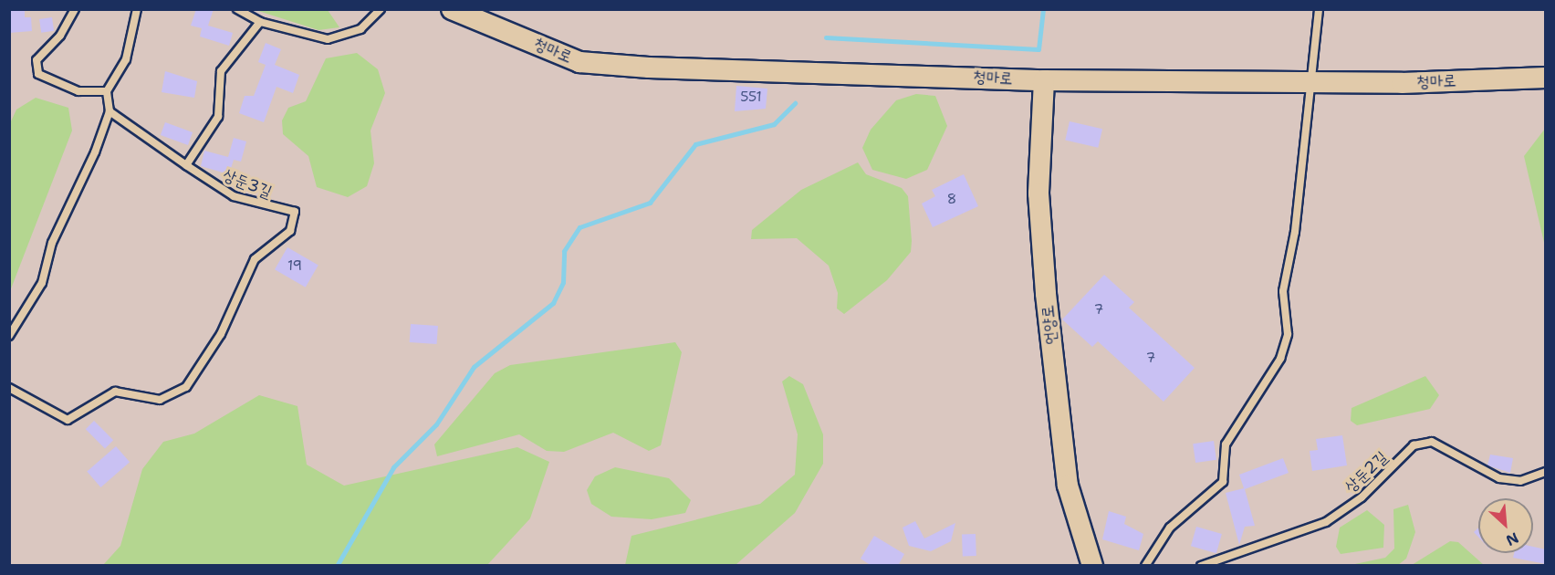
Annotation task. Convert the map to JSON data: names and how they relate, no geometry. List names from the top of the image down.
{
  "streets": {
    "street": ["청마로", "언양로"],
    "lane": ["상둔3길", "상둔2길"]
  },
  "crossings": [
    ["청마로", "언양로"]
  ],
  "house_numbers": [
    "551",
    "8",
    "19",
    "7",
    "7"
  ],
  "north": "bottom right"
}
